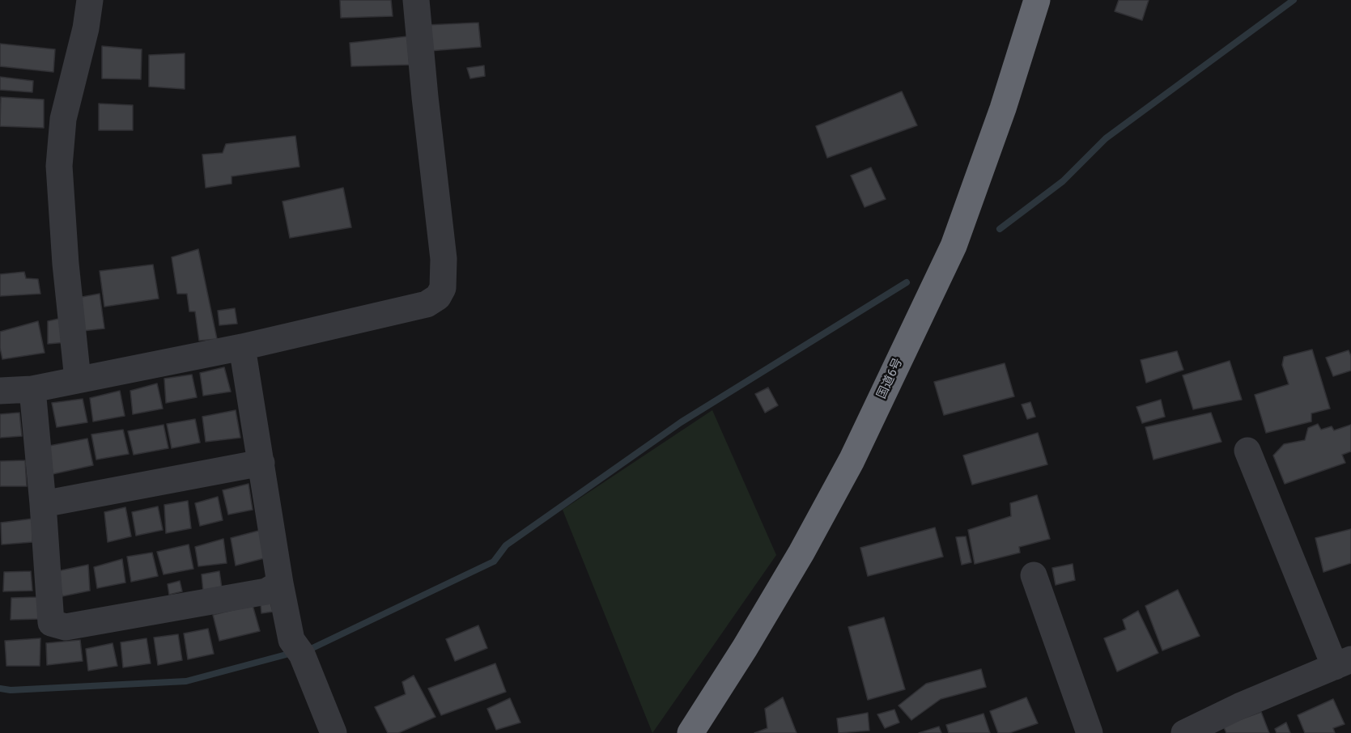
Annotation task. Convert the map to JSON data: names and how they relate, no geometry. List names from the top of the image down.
{
  "streets": {
    "highway": ["国道6号"]
  }
}
